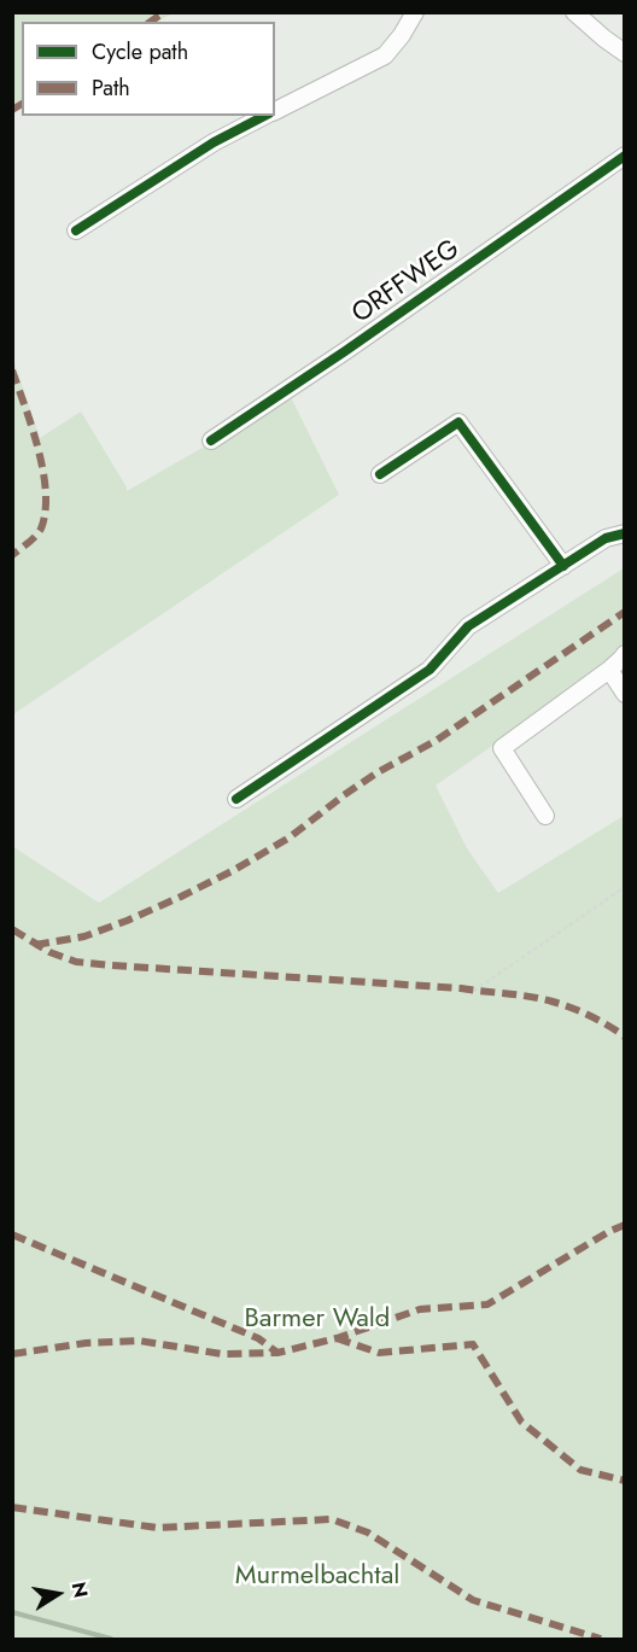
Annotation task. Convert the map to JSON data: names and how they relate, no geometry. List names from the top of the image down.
{
  "streets": {
    "street": ["ORFFWEG"]
  },
  "parks": ["Barmer Wald", "Murmelbachtal"],
  "legend": ["Cycle path", "Path"],
  "north": "right"
}
